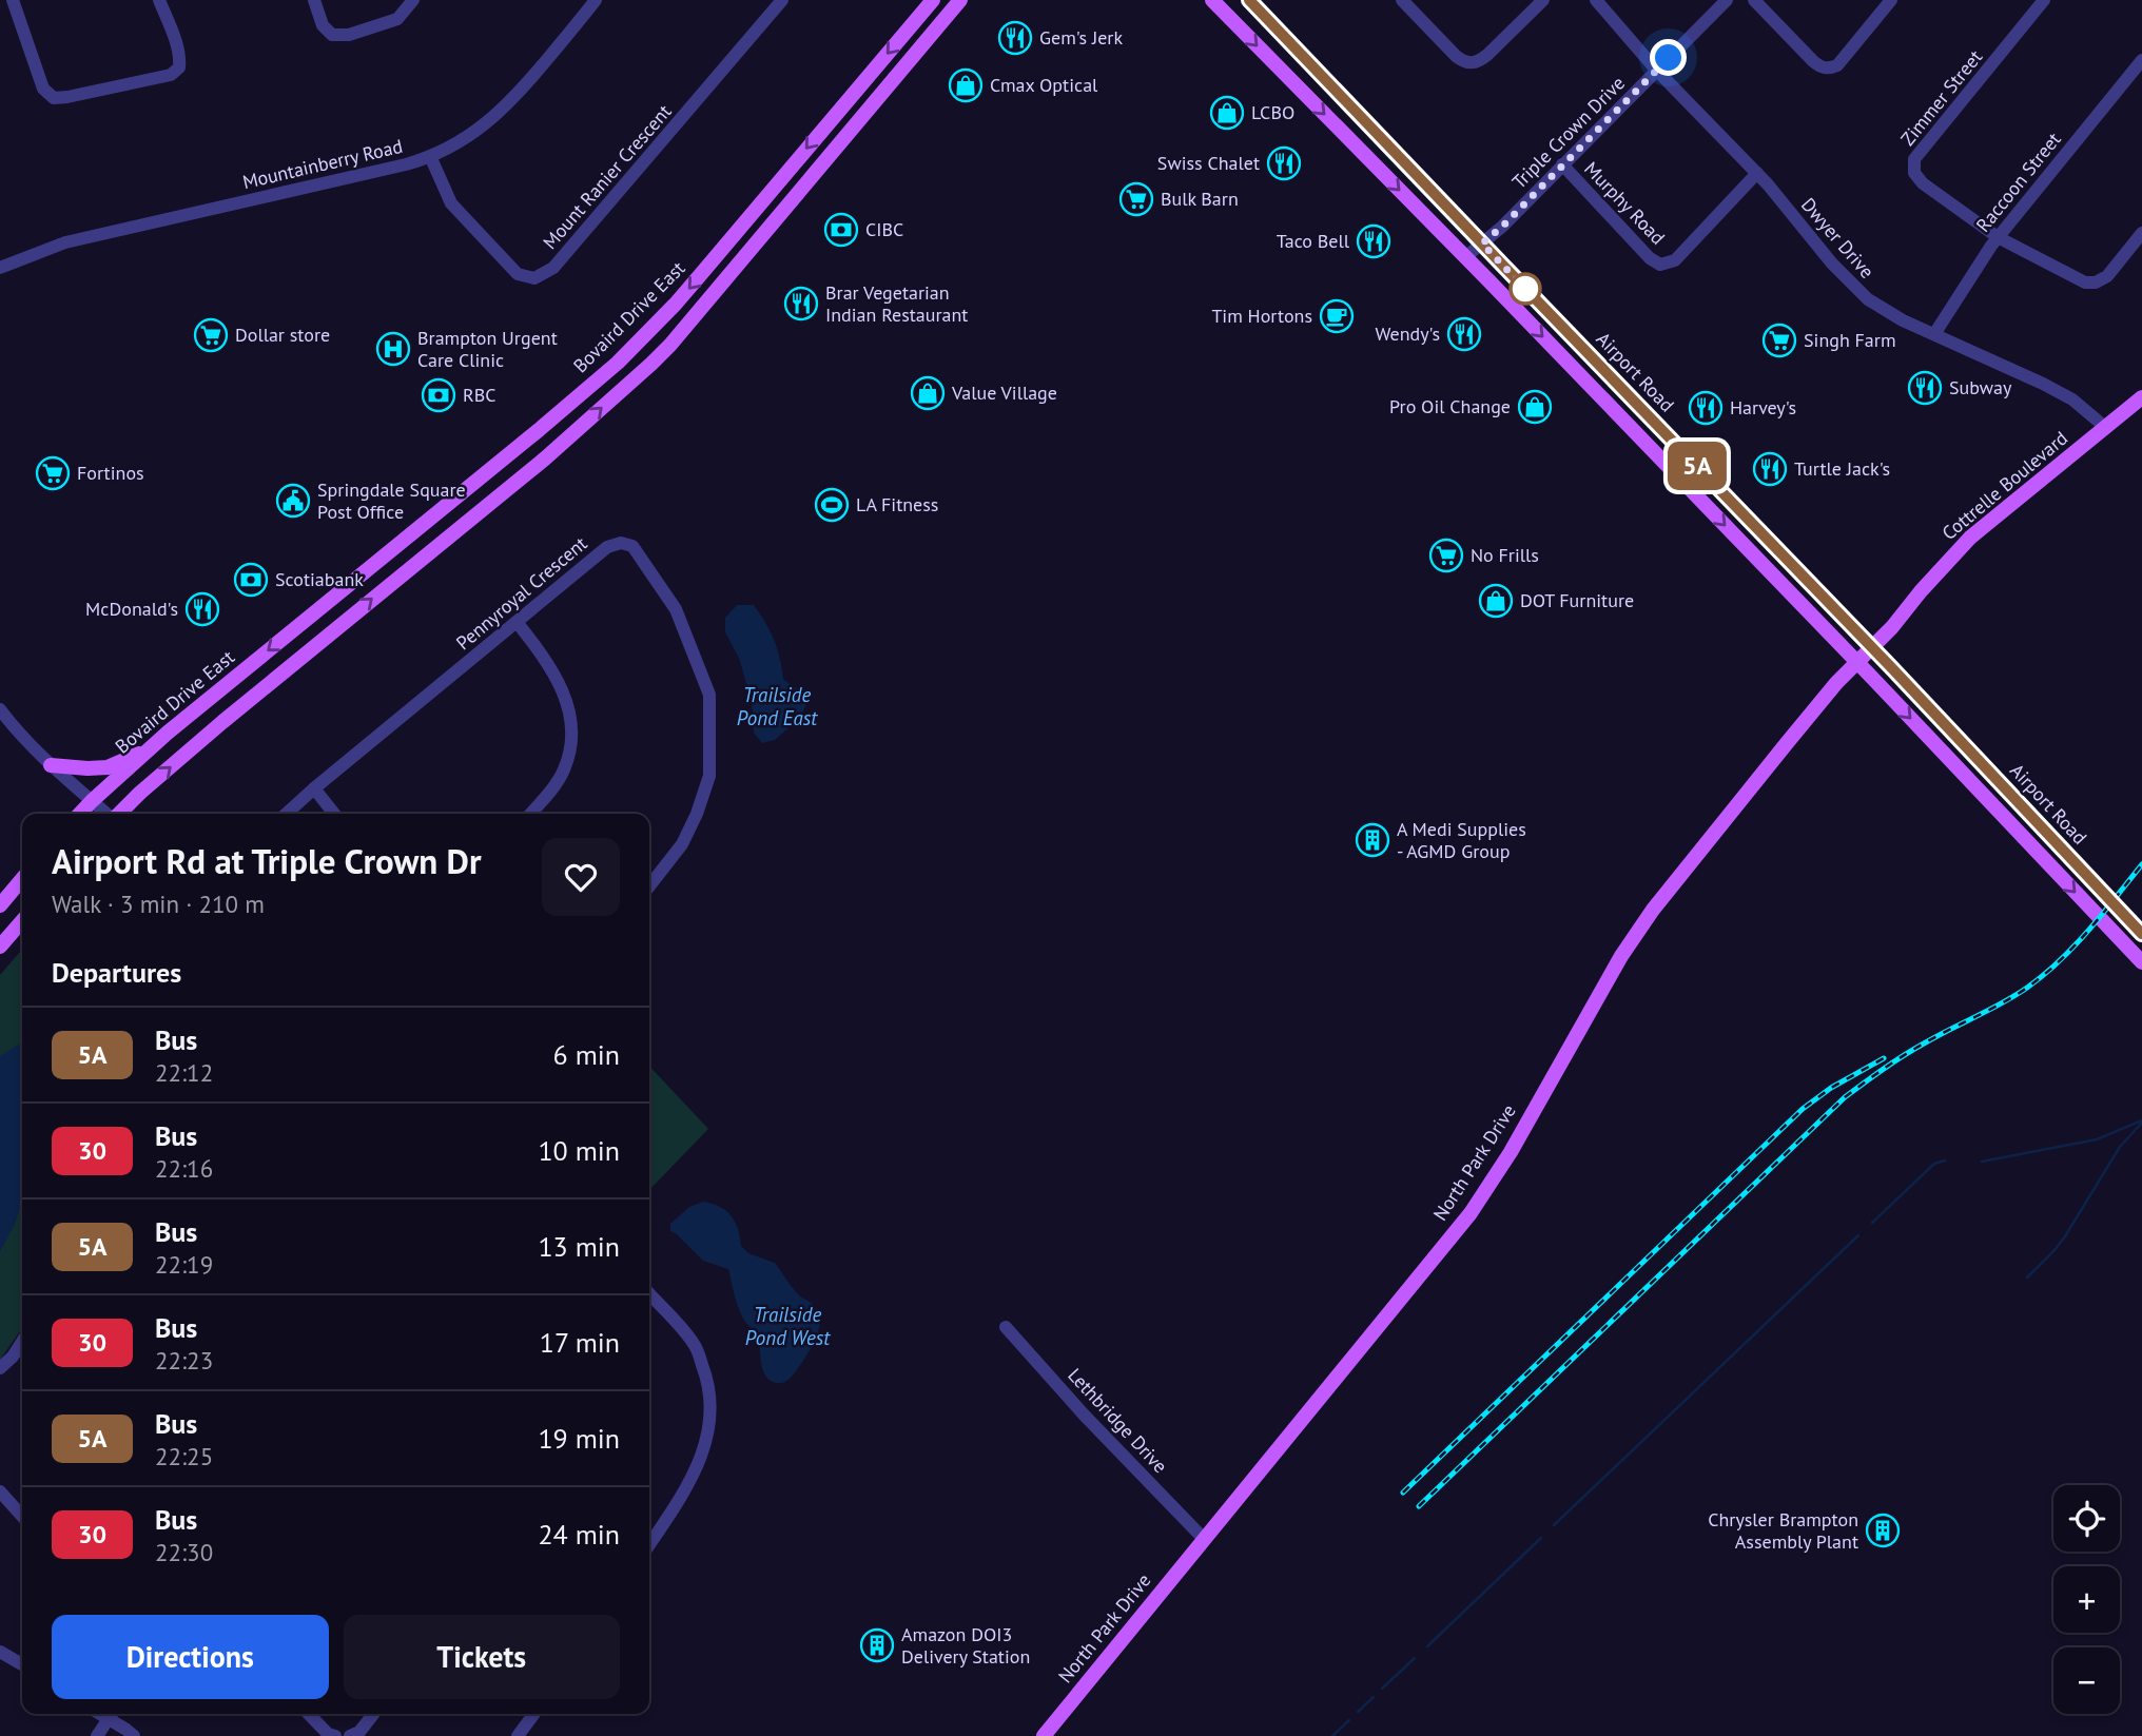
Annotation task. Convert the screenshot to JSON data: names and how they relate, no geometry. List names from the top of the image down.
{
  "streets": {
    "main road": [
      "Bovaird Drive East",
      "Airport Road",
      "Cottrelle Boulevard",
      "North Park Drive"
    ],
    "street": [
      "Zimmer Street",
      "Triple Crown Drive",
      "Mountainberry Road",
      "Mount Ranier Crescent",
      "Raccoon Street",
      "Murphy Road",
      "Dwyer Drive",
      "Pennyroyal Crescent",
      "Lethbridge Drive"
    ]
  },
  "crossings": [
    ["Zimmer Street", "Raccoon Street"],
    ["Triple Crown Drive", "Murphy Road"],
    ["Triple Crown Drive", "Dwyer Drive"],
    ["Triple Crown Drive", "Airport Road"],
    ["Mountainberry Road", "Mount Ranier Crescent"],
    ["Raccoon Street", "Dwyer Drive"],
    ["Murphy Road", "Dwyer Drive"],
    ["Dwyer Drive", "Cottrelle Boulevard"],
    ["Airport Road", "Cottrelle Boulevard"],
    ["Cottrelle Boulevard", "North Park Drive"],
    ["North Park Drive", "Lethbridge Drive"]
  ],
  "water": ["Trailside Pond East", "Trailside Pond West"],
  "places": {
    "restaurant": [
      "Gem's Jerk",
      "Swiss Chalet",
      "Taco Bell",
      "Brar Vegetarian Indian Restaurant",
      "Wendy's",
      "Subway",
      "Harvey's",
      "Turtle Jack's",
      "McDonald's"
    ],
    "shop": [
      "Cmax Optical",
      "LCBO",
      "Value Village",
      "Pro Oil Change",
      "DOT Furniture"
    ],
    "supermarket": [
      "Bulk Barn",
      "Dollar store",
      "Singh Farm",
      "Fortinos",
      "No Frills"
    ],
    "bank": ["CIBC", "RBC", "Scotiabank"],
    "cafe": ["Tim Hortons"],
    "hospital": ["Brampton Urgent Care Clinic"],
    "public building": ["Springdale Square Post Office"],
    "sports": ["LA Fitness"],
    "building": ["A Medi Supplies - AGMD Group", "Chrysler Brampton Assembly Plant", "Amazon DOI3 Delivery Station"]
  },
  "lines": ["bus line 5A"],
  "page": {
    "on_map": "5A",
    "heading": [
      ["Airport Rd at Triple Crown Dr", "Walk · 3 min · 210 m"],
      "Departures"
    ],
    "list": [
      {
        "mark": "5A",
        "name": "Bus",
        "note": "22:12",
        "value": "6 min"
      },
      {
        "mark": "30",
        "name": "Bus",
        "note": "22:16",
        "value": "10 min"
      },
      {
        "mark": "5A",
        "name": "Bus",
        "note": "22:19",
        "value": "13 min"
      },
      {
        "mark": "30",
        "name": "Bus",
        "note": "22:23",
        "value": "17 min"
      },
      {
        "mark": "5A",
        "name": "Bus",
        "note": "22:25",
        "value": "19 min"
      },
      {
        "mark": "30",
        "name": "Bus",
        "note": "22:30",
        "value": "24 min"
      }
    ],
    "map_buttons": ["+", "−"],
    "buttons": ["Directions", "Tickets"]
  }
}
